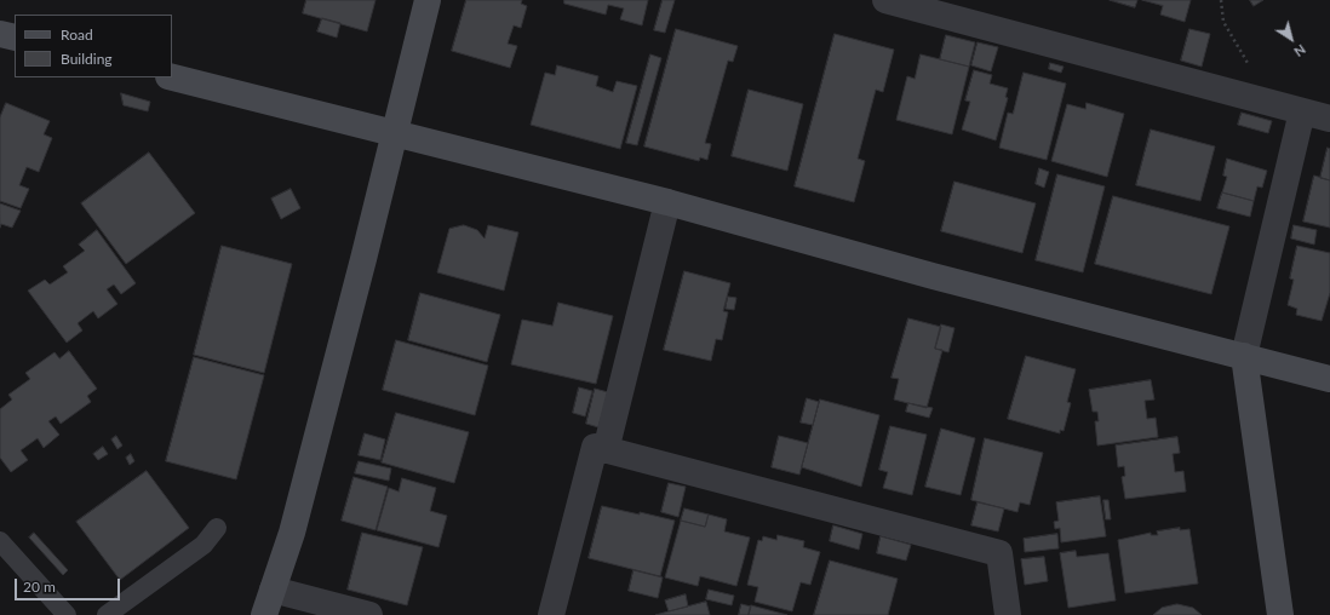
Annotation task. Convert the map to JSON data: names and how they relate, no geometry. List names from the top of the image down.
{
  "legend": ["Road", "Building"],
  "scale_bar": "20 m",
  "north": "bottom right"
}
